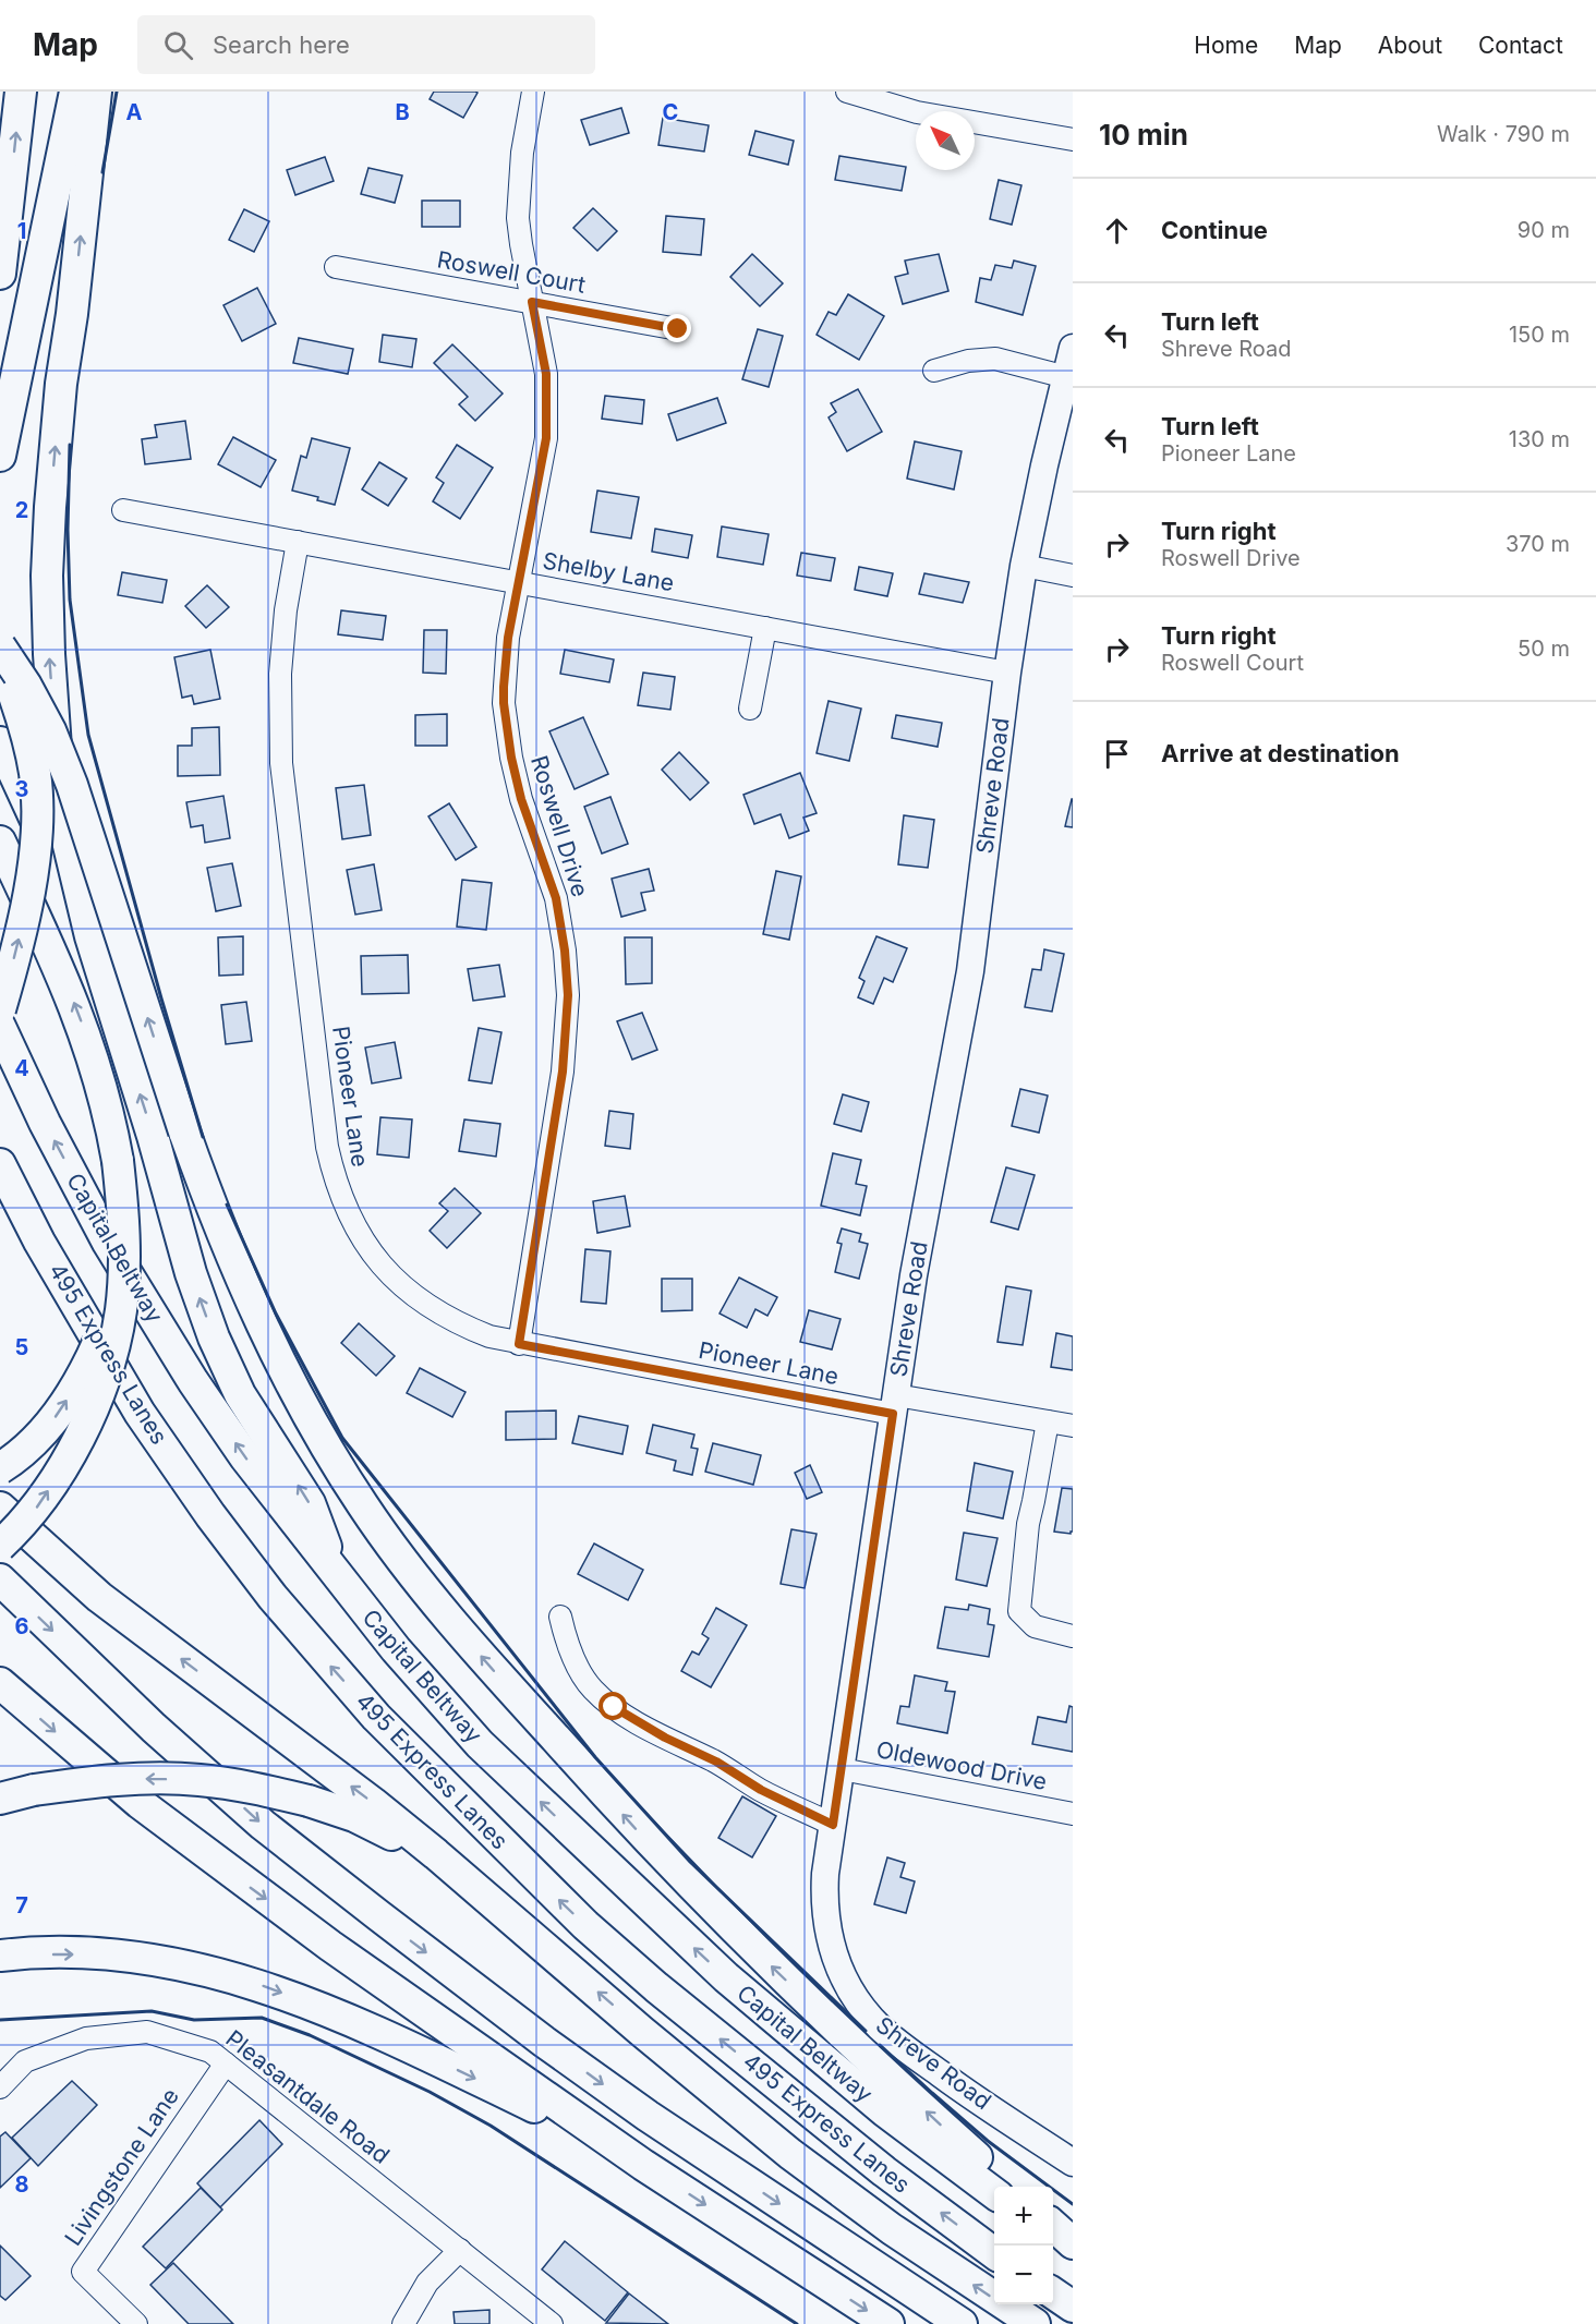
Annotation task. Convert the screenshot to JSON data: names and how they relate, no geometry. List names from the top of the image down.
{
  "streets": {
    "highway": ["Capital Beltway", "495 Express Lanes"],
    "main road": ["Shreve Road"],
    "street": [
      "Roswell Court",
      "Shelby Lane",
      "Roswell Drive",
      "Pioneer Lane",
      "Oldewood Drive",
      "Pleasantdale Road",
      "Livingstone Lane"
    ]
  },
  "crossings": [
    ["Roswell Court", "Roswell Drive"],
    ["Shelby Lane", "Shreve Road"],
    ["Shelby Lane", "Roswell Drive"],
    ["Shelby Lane", "Pioneer Lane"],
    ["Shreve Road", "Pioneer Lane"],
    ["Shreve Road", "Oldewood Drive"],
    ["Roswell Drive", "Pioneer Lane"],
    ["Pleasantdale Road", "Livingstone Lane"]
  ],
  "north": "top left",
  "page": {
    "header": "Map",
    "search": "Search here",
    "nav": [
      "Home",
      "Map",
      "About",
      "Contact"
    ],
    "heading": ["10 min", "Walk · 790 m"],
    "list": [
      ["Continue", "90 m"],
      ["Turn left", "Shreve Road", "150 m"],
      ["Turn left", "Pioneer Lane", "130 m"],
      ["Turn right", "Roswell Drive", "370 m"],
      ["Turn right", "Roswell Court", "50 m"],
      "Arrive at destination"
    ],
    "map_buttons": ["+", "−"]
  },
  "grid": {
    "columns": ["A", "B", "C"],
    "rows": [
      "1",
      "2",
      "3",
      "4",
      "5",
      "6",
      "7",
      "8"
    ]
  }
}
